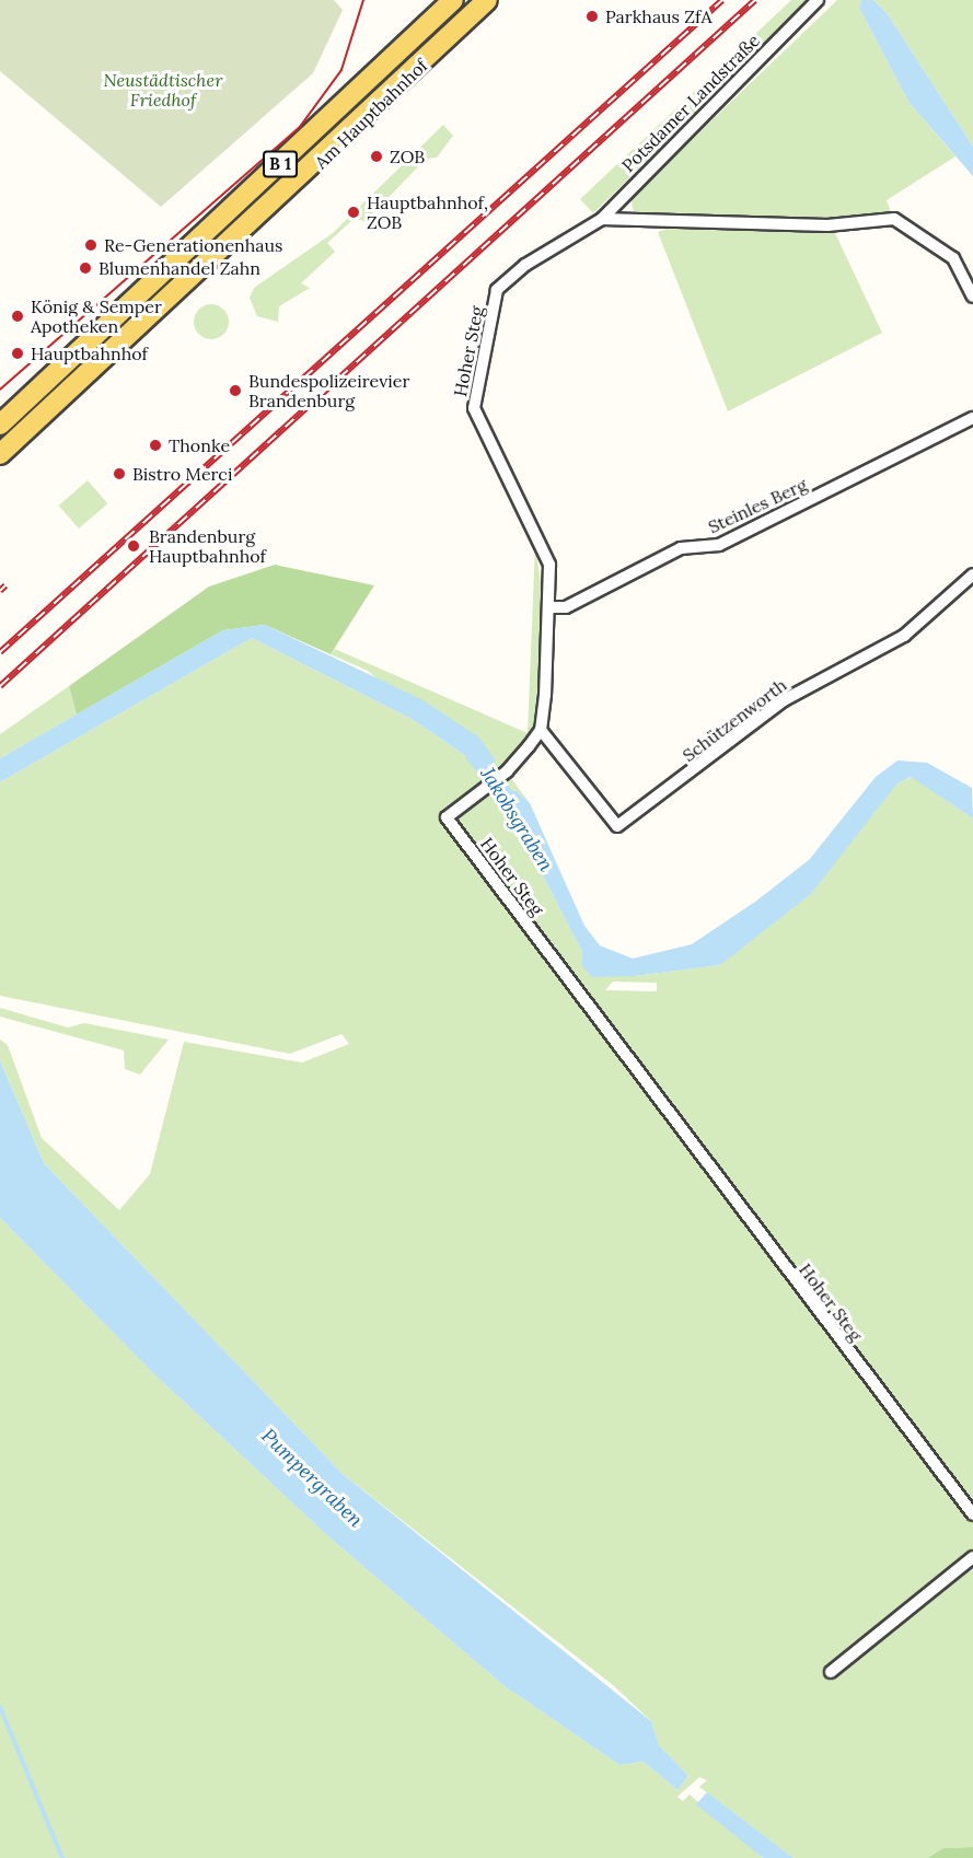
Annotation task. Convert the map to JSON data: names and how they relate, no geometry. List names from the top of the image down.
{
  "streets": {
    "main road": ["Am Hauptbahnhof", "B 1"],
    "street": [
      "Potsdamer Landstraße",
      "Hoher Steg",
      "Steinles Berg",
      "Schützenworth"
    ]
  },
  "crossings": [
    ["Potsdamer Landstraße", "Hoher Steg"],
    ["Am Hauptbahnhof", "B 1"],
    ["Hoher Steg", "Steinles Berg"],
    ["Hoher Steg", "Schützenworth"]
  ],
  "water": ["Jakobsgraben", "Pumpergraben"],
  "parks": ["Neustädtischer Friedhof"],
  "places": [
    "Parkhaus ZfA",
    "ZOB",
    "Hauptbahnhof, ZOB",
    "Re-Generationenhaus",
    "Blumenhandel Zahn",
    "König & Semper Apotheken",
    "Hauptbahnhof",
    "Bundespolizeirevier Brandenburg",
    "Thonke",
    "Bistro Merci",
    "Brandenburg Hauptbahnhof"
  ]
}
